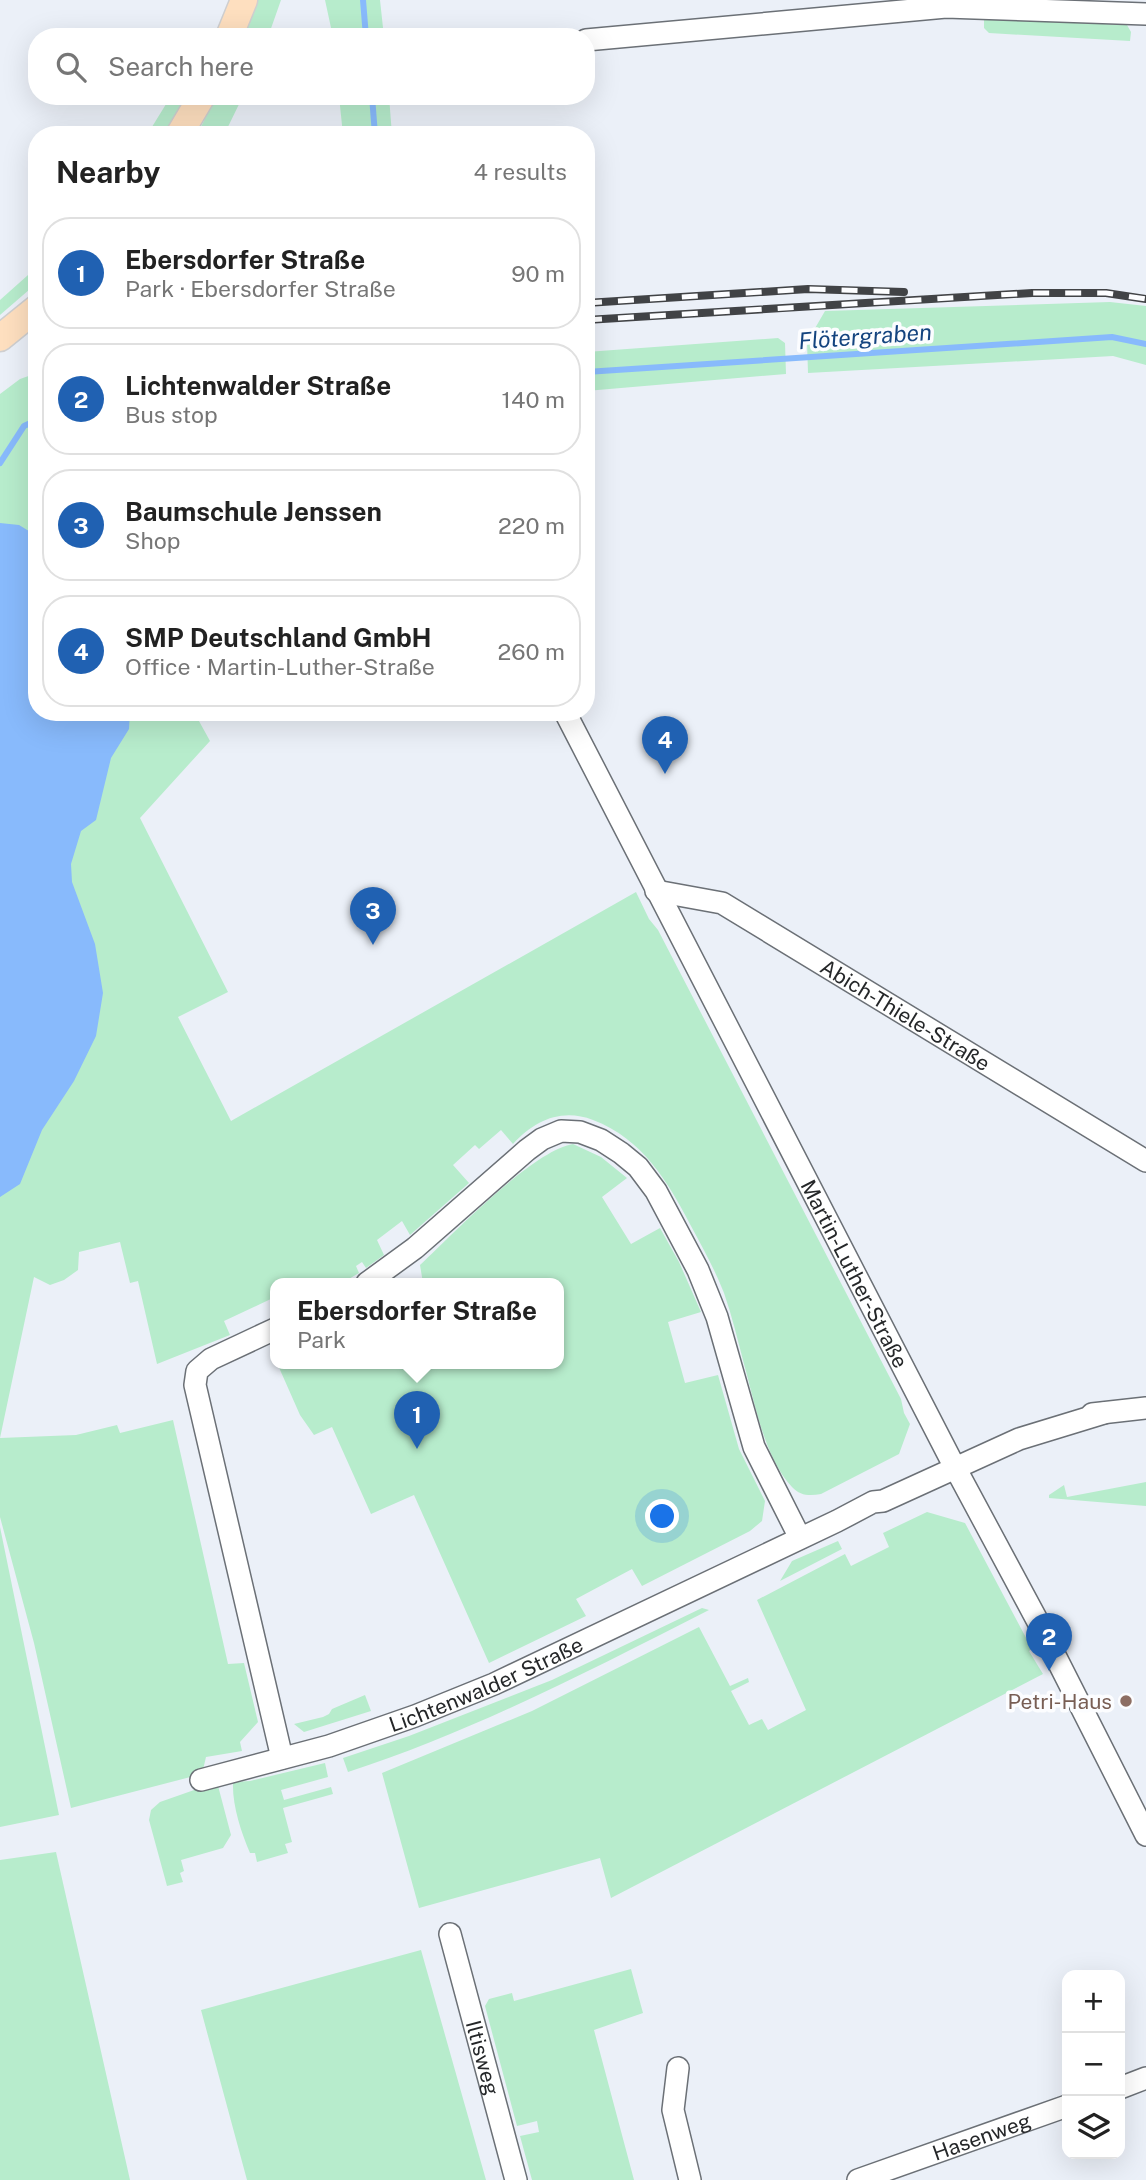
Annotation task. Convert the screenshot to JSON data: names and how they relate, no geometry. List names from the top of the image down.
{
  "streets": {
    "street": [
      "Abich-Thiele-Straße",
      "Martin-Luther-Straße",
      "Lichtenwalder Straße",
      "Iltisweg",
      "Hasenweg"
    ]
  },
  "crossings": [
    ["Abich-Thiele-Straße", "Martin-Luther-Straße"],
    ["Martin-Luther-Straße", "Lichtenwalder Straße"]
  ],
  "water": ["Flötergraben"],
  "places": ["Petri-Haus"],
  "page": {
    "search": "Search here",
    "heading": ["Nearby", "4 results"],
    "list": [
      {
        "mark": "1",
        "name": "Ebersdorfer Straße",
        "note": "Park · Ebersdorfer Straße",
        "value": "90 m"
      },
      {
        "mark": "2",
        "name": "Lichtenwalder Straße",
        "note": "Bus stop",
        "value": "140 m"
      },
      {
        "mark": "3",
        "name": "Baumschule Jenssen",
        "note": "Shop",
        "value": "220 m"
      },
      {
        "mark": "4",
        "name": "SMP Deutschland GmbH",
        "note": "Office · Martin-Luther-Straße",
        "value": "260 m"
      }
    ],
    "pins": [
      "4",
      "3",
      "1",
      "2"
    ],
    "popup": ["Ebersdorfer Straße", "Park"],
    "map_buttons": ["+", "−"]
  }
}
